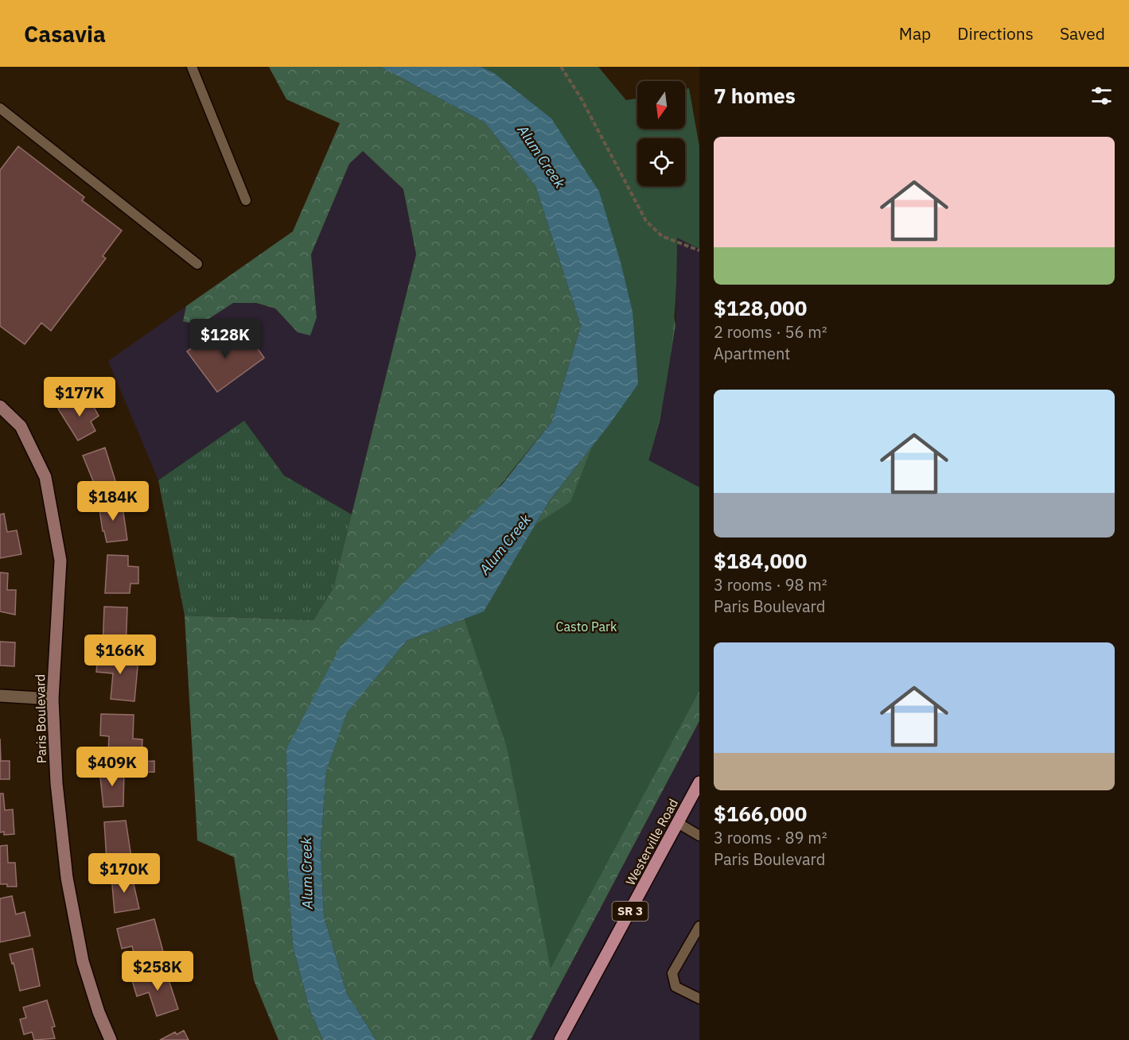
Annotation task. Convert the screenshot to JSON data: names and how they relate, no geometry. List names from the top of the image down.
{
  "streets": {
    "main road": ["Westerville Road", "SR 3"],
    "street": ["Paris Boulevard"]
  },
  "water": ["Alum Creek"],
  "parks": ["Casto Park"],
  "north": "bottom",
  "page": {
    "header": "Casavia",
    "nav": ["Map", "Directions", "Saved"],
    "heading": "7 homes",
    "list": [
      {
        "name": "$128,000",
        "note": "2 rooms · 56 m² · Apartment"
      },
      {
        "name": "$184,000",
        "note": "3 rooms · 98 m² · Paris Boulevard"
      },
      {
        "name": "$166,000",
        "note": "3 rooms · 89 m² · Paris Boulevard"
      }
    ],
    "price": [
      "$128K",
      "$177K",
      "$184K",
      "$166K",
      "$409K",
      "$170K",
      "$258K"
    ]
  }
}
